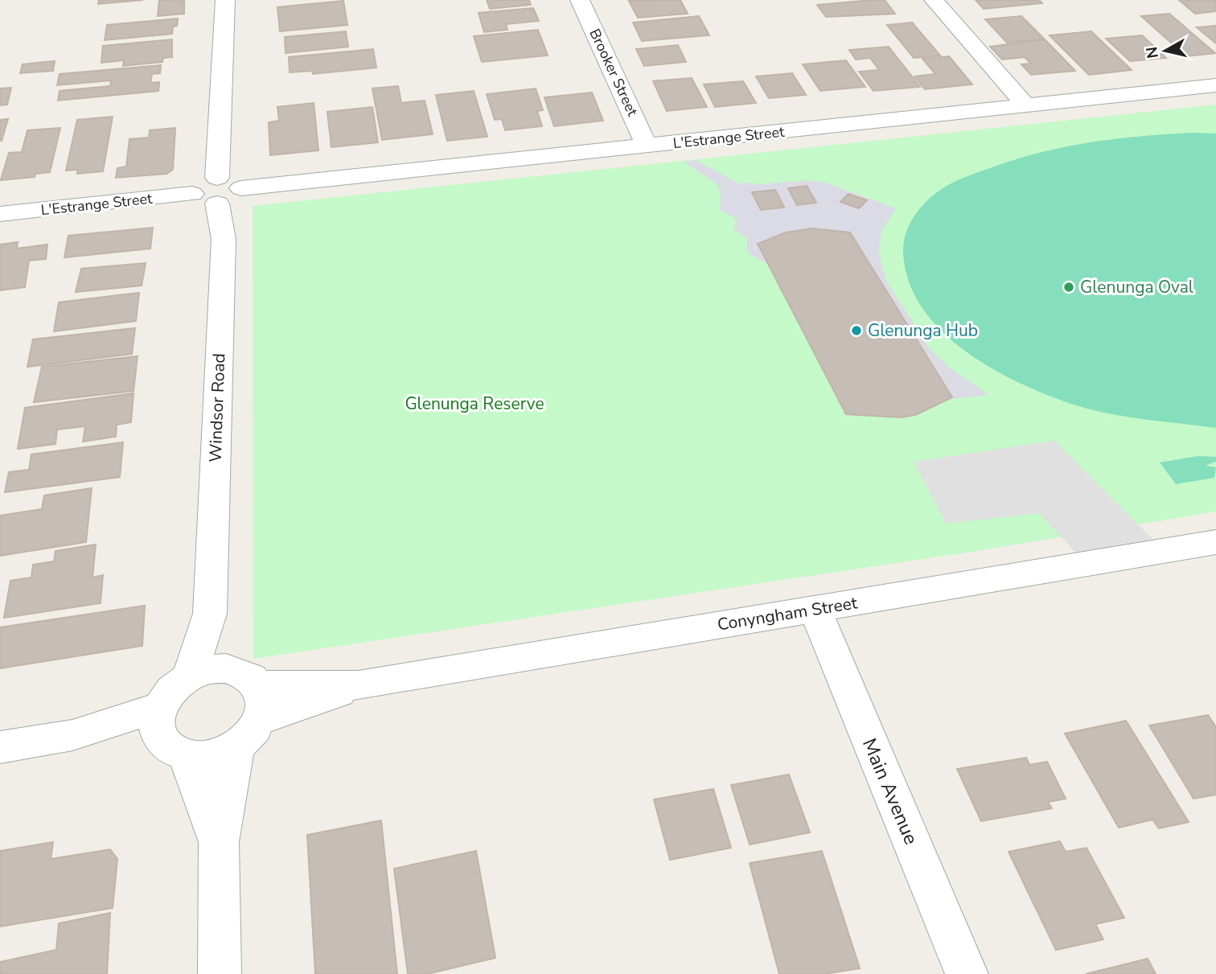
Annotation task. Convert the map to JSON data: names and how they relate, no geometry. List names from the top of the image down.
{
  "streets": {
    "street": [
      "Brooker Street",
      "L'Estrange Street",
      "Windsor Road",
      "Conyngham Street",
      "Main Avenue"
    ]
  },
  "crossings": [
    ["Brooker Street", "L'Estrange Street"],
    ["L'Estrange Street", "Windsor Road"],
    ["Windsor Road", "Conyngham Street"],
    ["Conyngham Street", "Main Avenue"]
  ],
  "parks": ["Glenunga Reserve"],
  "places": ["Glenunga Oval", "Glenunga Hub"],
  "north": "left"
}
